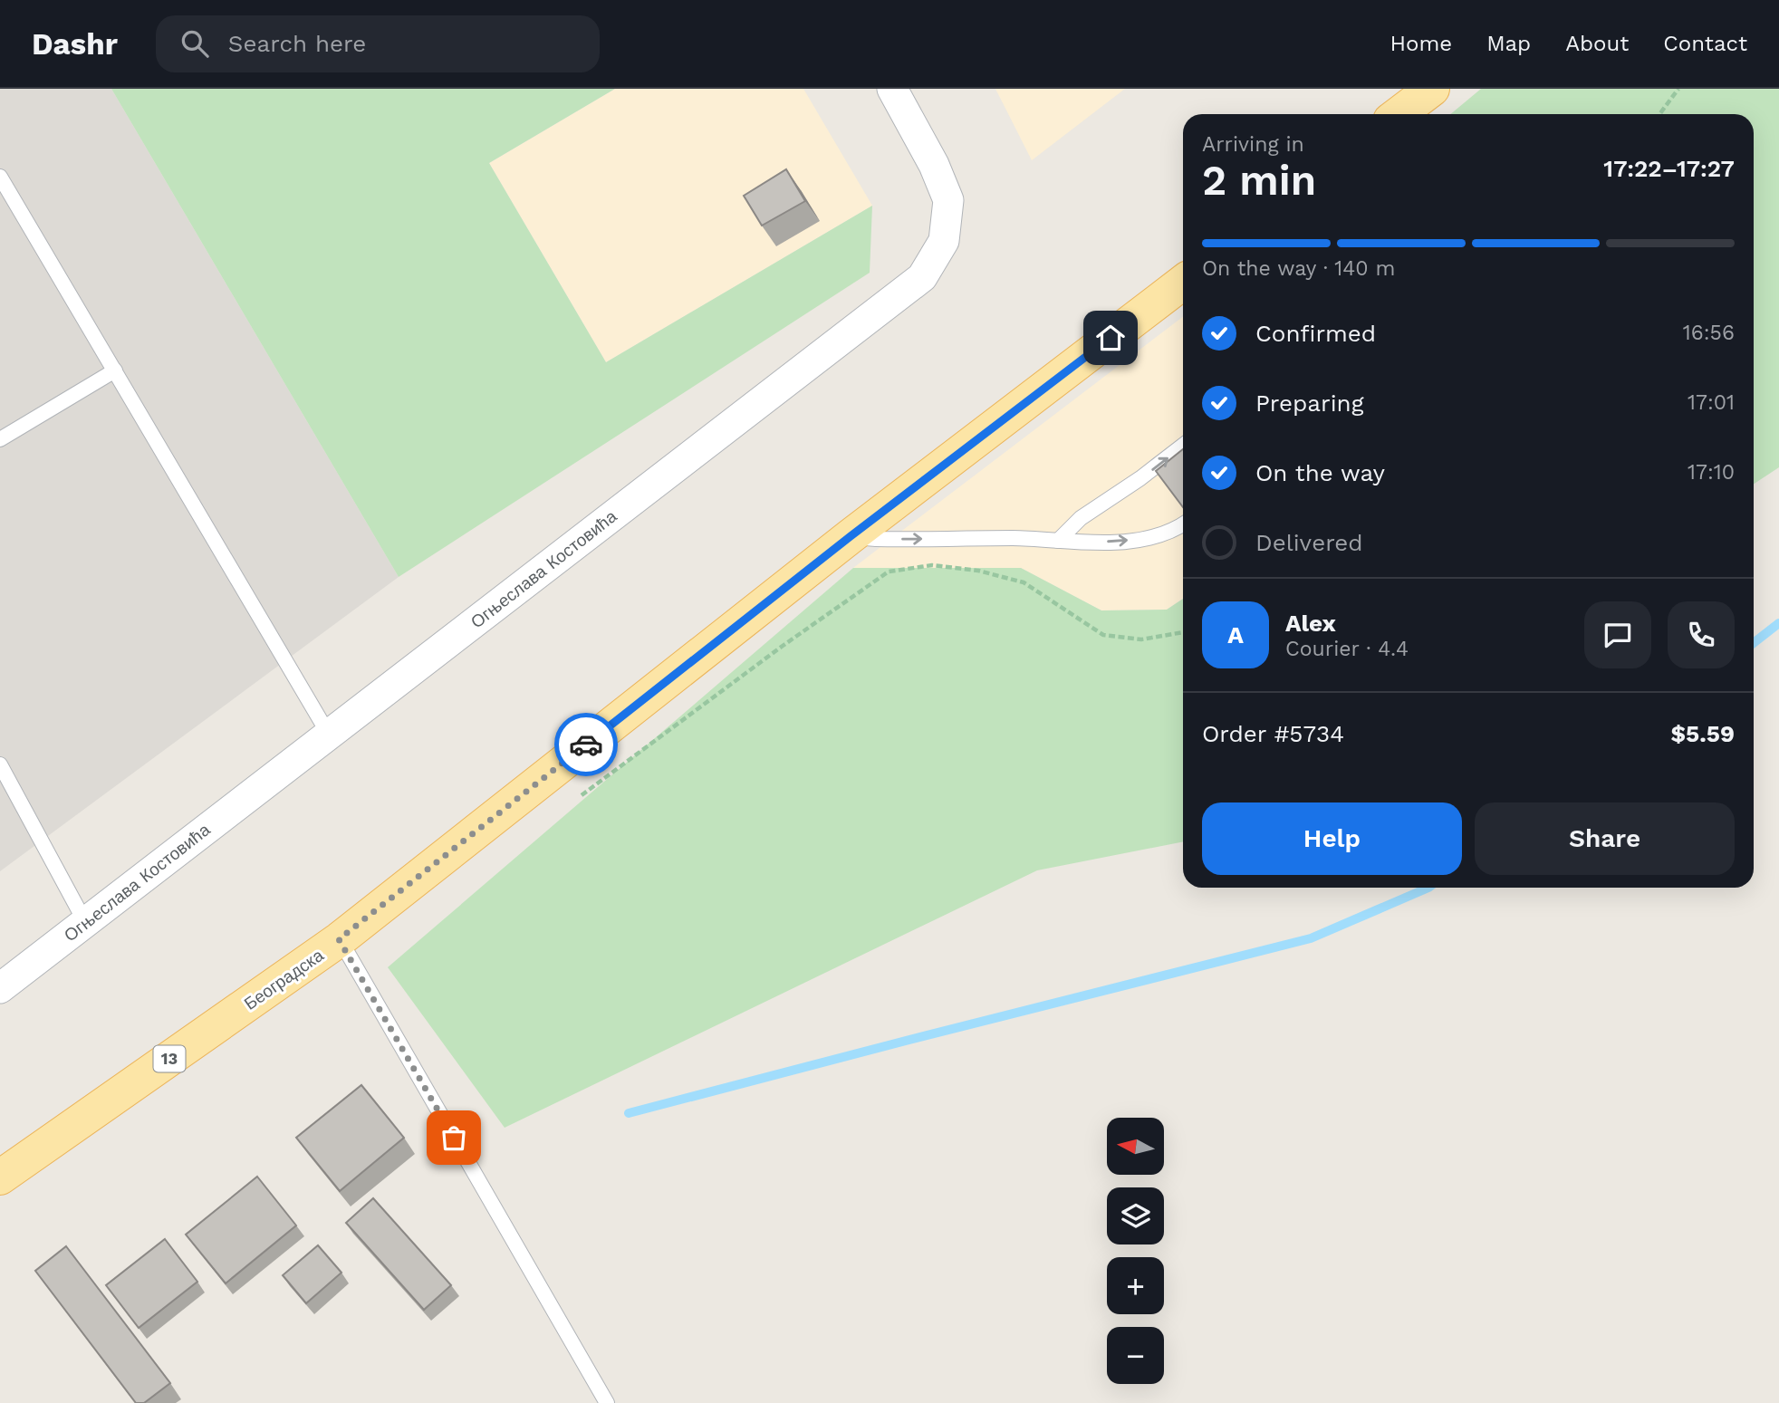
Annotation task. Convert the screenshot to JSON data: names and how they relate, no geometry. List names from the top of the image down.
{
  "streets": {
    "main road": ["Београдска", "13"],
    "street": ["Огњеслава Костовића"]
  },
  "north": "left",
  "page": {
    "header": "Dashr",
    "search": "Search here",
    "nav": [
      "Home",
      "Map",
      "About",
      "Contact"
    ],
    "heading": ["2 min", "Arriving in", "17:22–17:27"],
    "panel": [
      "Alex",
      "Courier · 4.4",
      "Order #5734",
      "$5.59"
    ],
    "bar": "On the way · 140 m",
    "list": [
      ["Confirmed", "16:56"],
      ["Preparing", "17:01"],
      ["On the way", "17:10"],
      "Delivered"
    ],
    "round": "A",
    "buttons": ["Help", "Share"],
    "map_buttons": ["+", "−"]
  }
}
